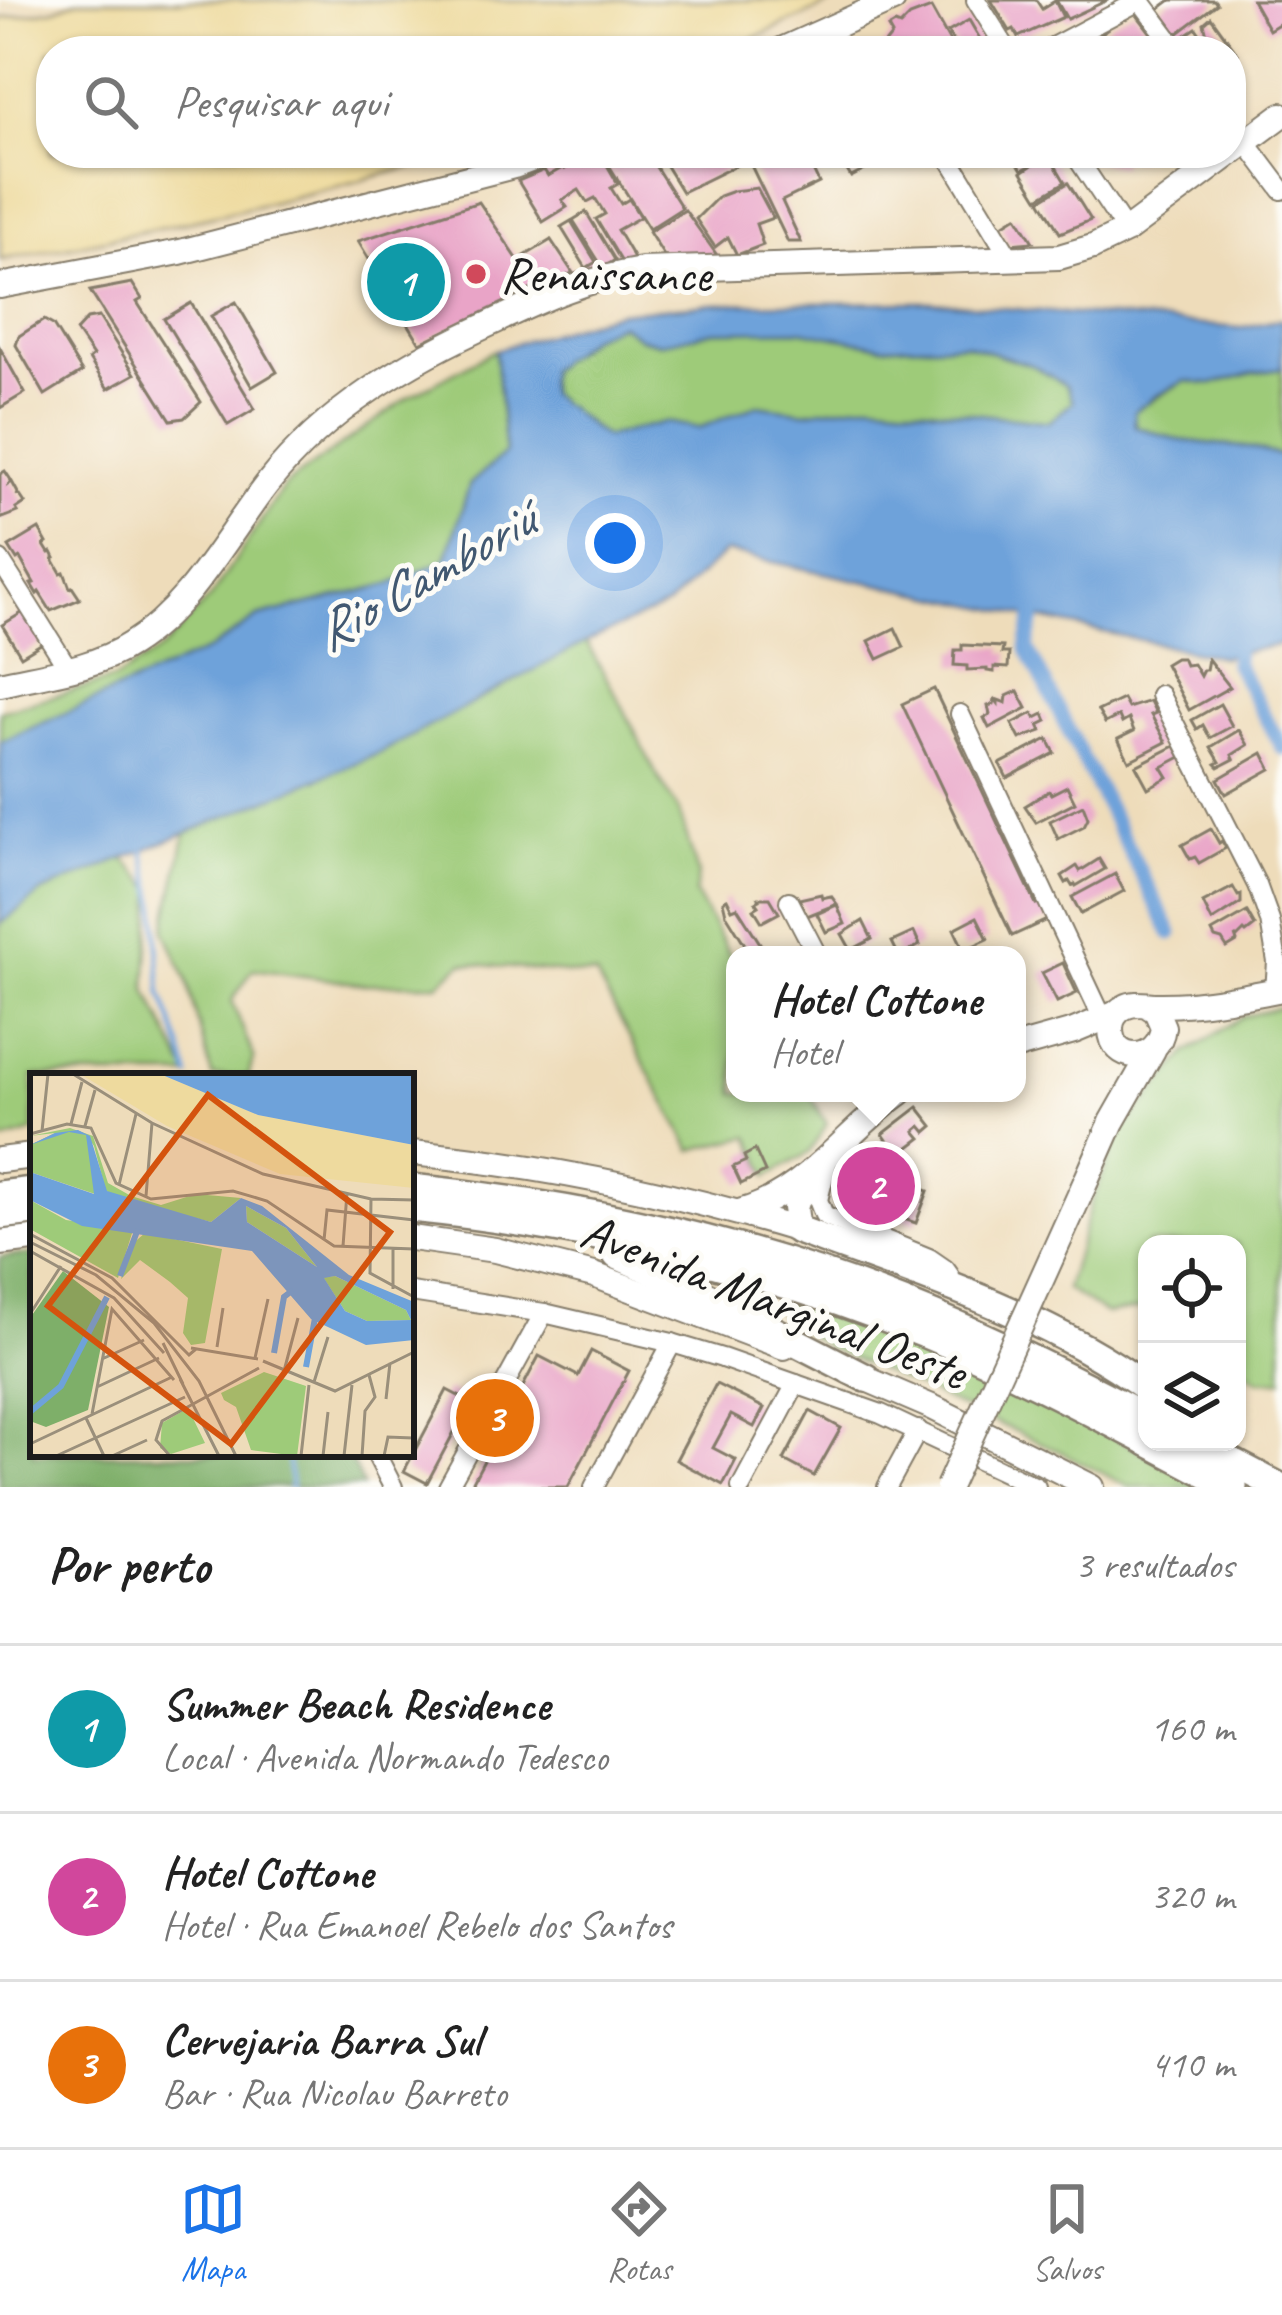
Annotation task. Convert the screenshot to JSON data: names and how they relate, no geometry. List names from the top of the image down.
{
  "streets": {
    "main road": ["Avenida Marginal Oeste"]
  },
  "water": ["Rio Camboriú"],
  "places": ["Renaissance"],
  "page": {
    "search": "Pesquisar aqui",
    "pins": ["1", "2", "3"],
    "popup": ["Hotel Cottone", "Hotel"],
    "heading": ["Por perto", "3 resultados"],
    "list": [
      {
        "mark": "1",
        "name": "Summer Beach Residence",
        "note": "Local · Avenida Normando Tedesco",
        "value": "160 m"
      },
      {
        "mark": "2",
        "name": "Hotel Cottone",
        "note": "Hotel · Rua Emanoel Rebelo dos Santos",
        "value": "320 m"
      },
      {
        "mark": "3",
        "name": "Cervejaria Barra Sul",
        "note": "Bar · Rua Nicolau Barreto",
        "value": "410 m"
      }
    ],
    "nav": ["Mapa", "Rotas", "Salvos"]
  }
}
